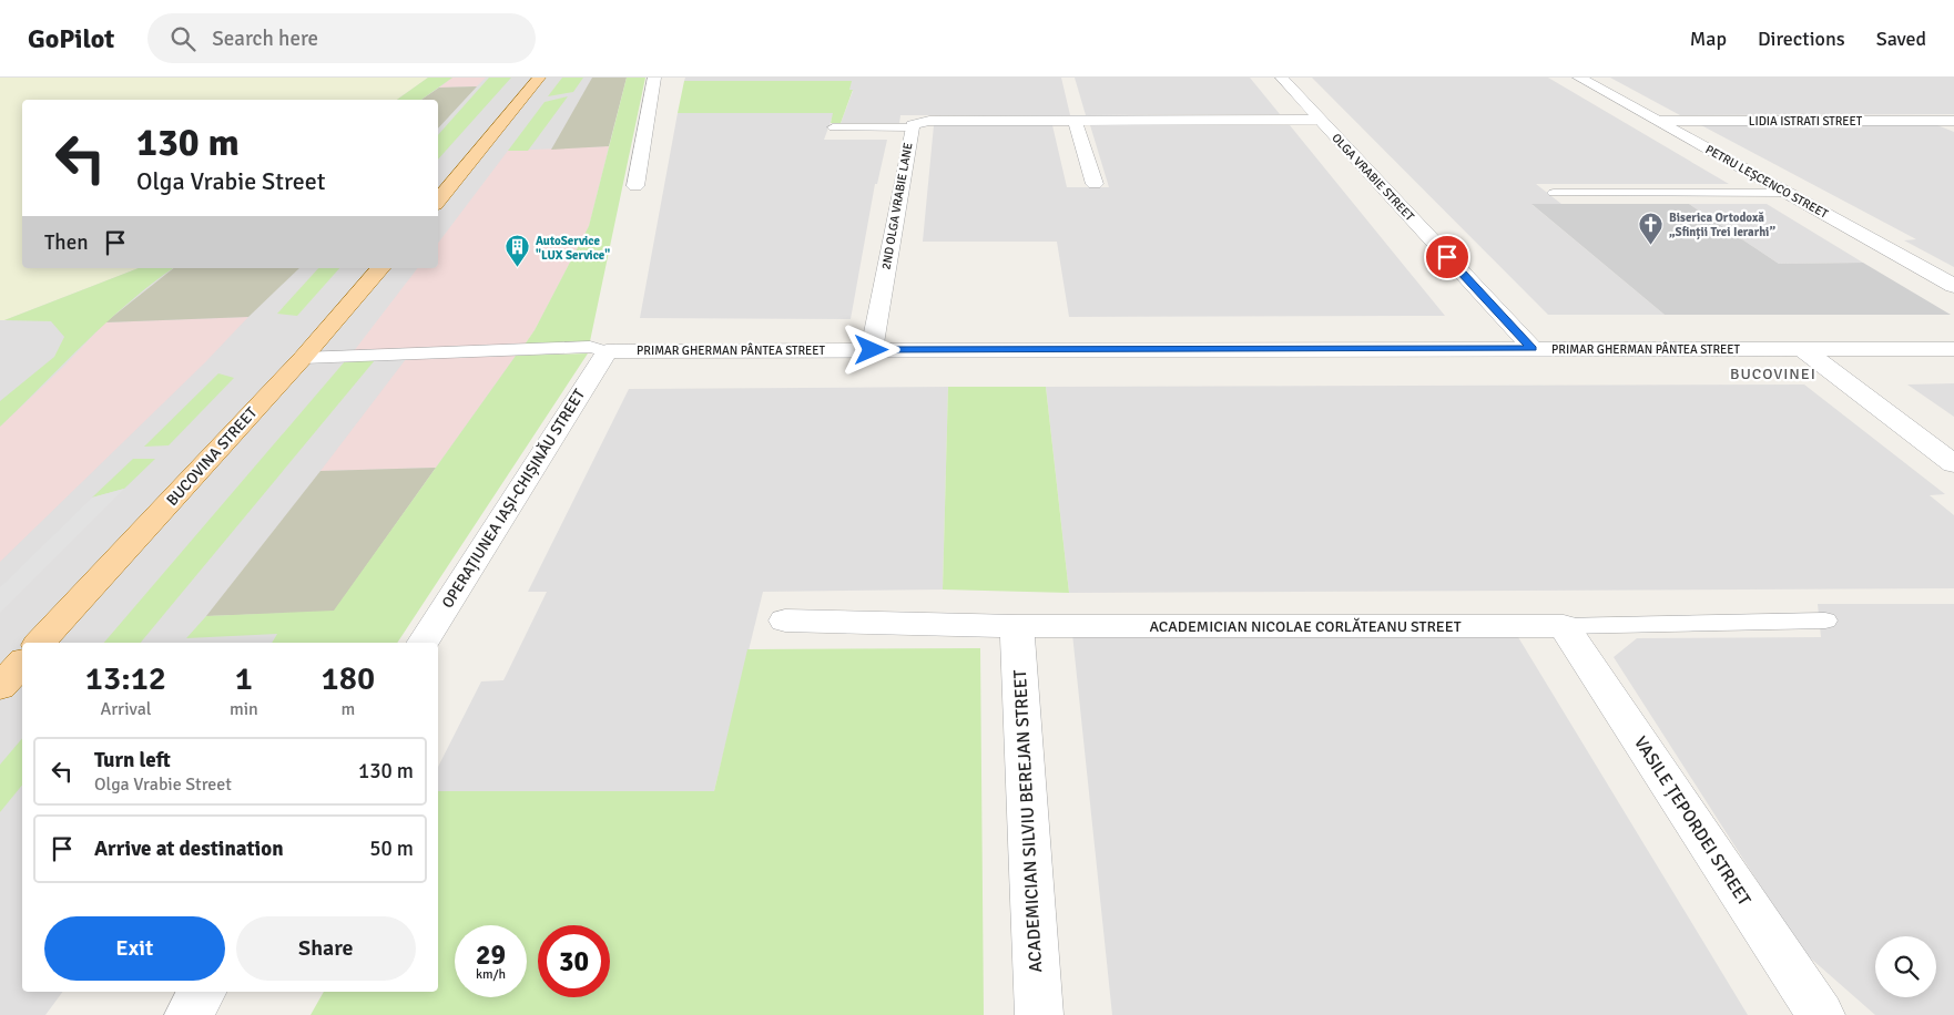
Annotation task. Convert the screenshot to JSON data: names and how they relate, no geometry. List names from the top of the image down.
{
  "streets": {
    "main road": ["BUCOVINA STREET"],
    "street": [
      "LIDIA ISTRATI STREET",
      "OLGA VRABIE STREET",
      "PETRU LEȘCENCO STREET",
      "2ND OLGA VRABIE LANE",
      "PRIMAR GHERMAN PÂNTEA STREET",
      "OPERAȚIUNEA IAȘI-CHIȘINĂU STREET",
      "ACADEMICIAN NICOLAE CORLĂTEANU STREET",
      "ACADEMICIAN SILVIU BEREJAN STREET",
      "VASILE ȚEPORDEI STREET"
    ]
  },
  "crossings": [
    ["LIDIA ISTRATI STREET", "PETRU LEȘCENCO STREET"],
    ["OLGA VRABIE STREET", "2ND OLGA VRABIE LANE"],
    ["OLGA VRABIE STREET", "PRIMAR GHERMAN PÂNTEA STREET"],
    ["2ND OLGA VRABIE LANE", "PRIMAR GHERMAN PÂNTEA STREET"],
    ["PRIMAR GHERMAN PÂNTEA STREET", "OPERAȚIUNEA IAȘI-CHIȘINĂU STREET"],
    ["ACADEMICIAN NICOLAE CORLĂTEANU STREET", "ACADEMICIAN SILVIU BEREJAN STREET"],
    ["ACADEMICIAN NICOLAE CORLĂTEANU STREET", "VASILE ȚEPORDEI STREET"]
  ],
  "districts": ["BUCOVINEI"],
  "places": {
    "church": ["Biserica Ortodoxă „Sfinții Trei Ierarhi”"],
    "building": ["AutoService \"LUX Service\""]
  },
  "page": {
    "header": "GoPilot",
    "search": "Search here",
    "nav": ["Map", "Directions", "Saved"],
    "turn": ["130 m", "Olga Vrabie Street"],
    "then": "Then",
    "eta": [
      "13:12",
      "Arrival",
      "1",
      "min",
      "180",
      "m"
    ],
    "list": [
      {
        "name": "Turn left",
        "note": "Olga Vrabie Street",
        "value": "130 m"
      },
      {
        "name": "Arrive at destination",
        "value": "50 m"
      }
    ],
    "buttons": ["Exit", "Share"],
    "speed": "29 km/h",
    "limit": "30"
  }
}
